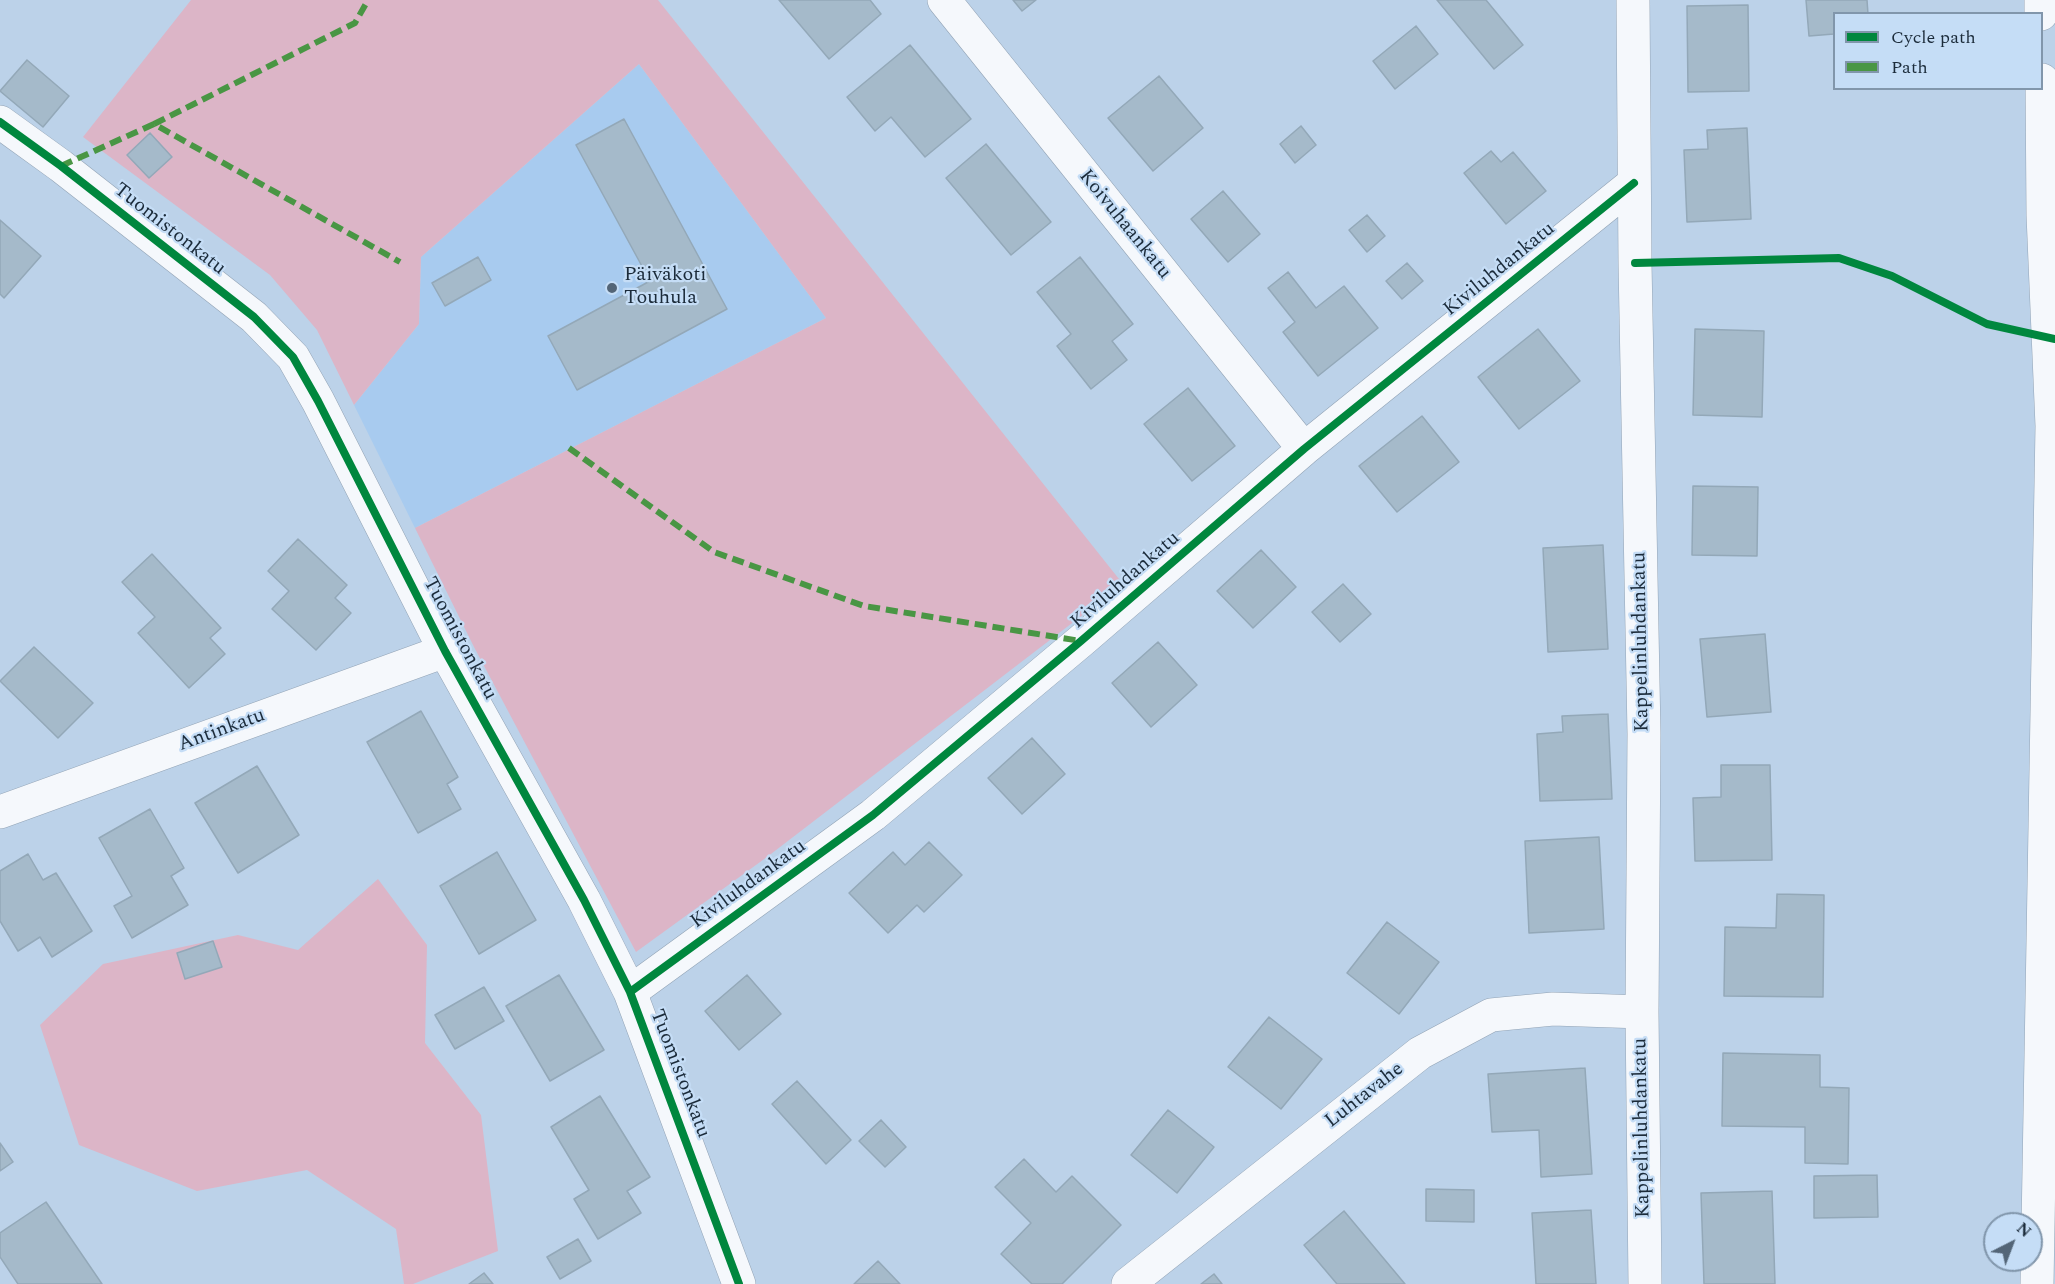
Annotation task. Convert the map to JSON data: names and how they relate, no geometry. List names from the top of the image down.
{
  "streets": {
    "street": [
      "Koivuhaankatu",
      "Tuomistonkatu",
      "Kiviluhdankatu",
      "Kappelinluhdankatu",
      "Antinkatu",
      "Luhtavahe"
    ]
  },
  "crossings": [
    ["Koivuhaankatu", "Kiviluhdankatu"],
    ["Tuomistonkatu", "Kiviluhdankatu"],
    ["Tuomistonkatu", "Antinkatu"],
    ["Kiviluhdankatu", "Kappelinluhdankatu"],
    ["Kappelinluhdankatu", "Luhtavahe"]
  ],
  "places": ["Päiväkoti Touhula"],
  "legend": ["Cycle path", "Path"],
  "north": "top right"
}
